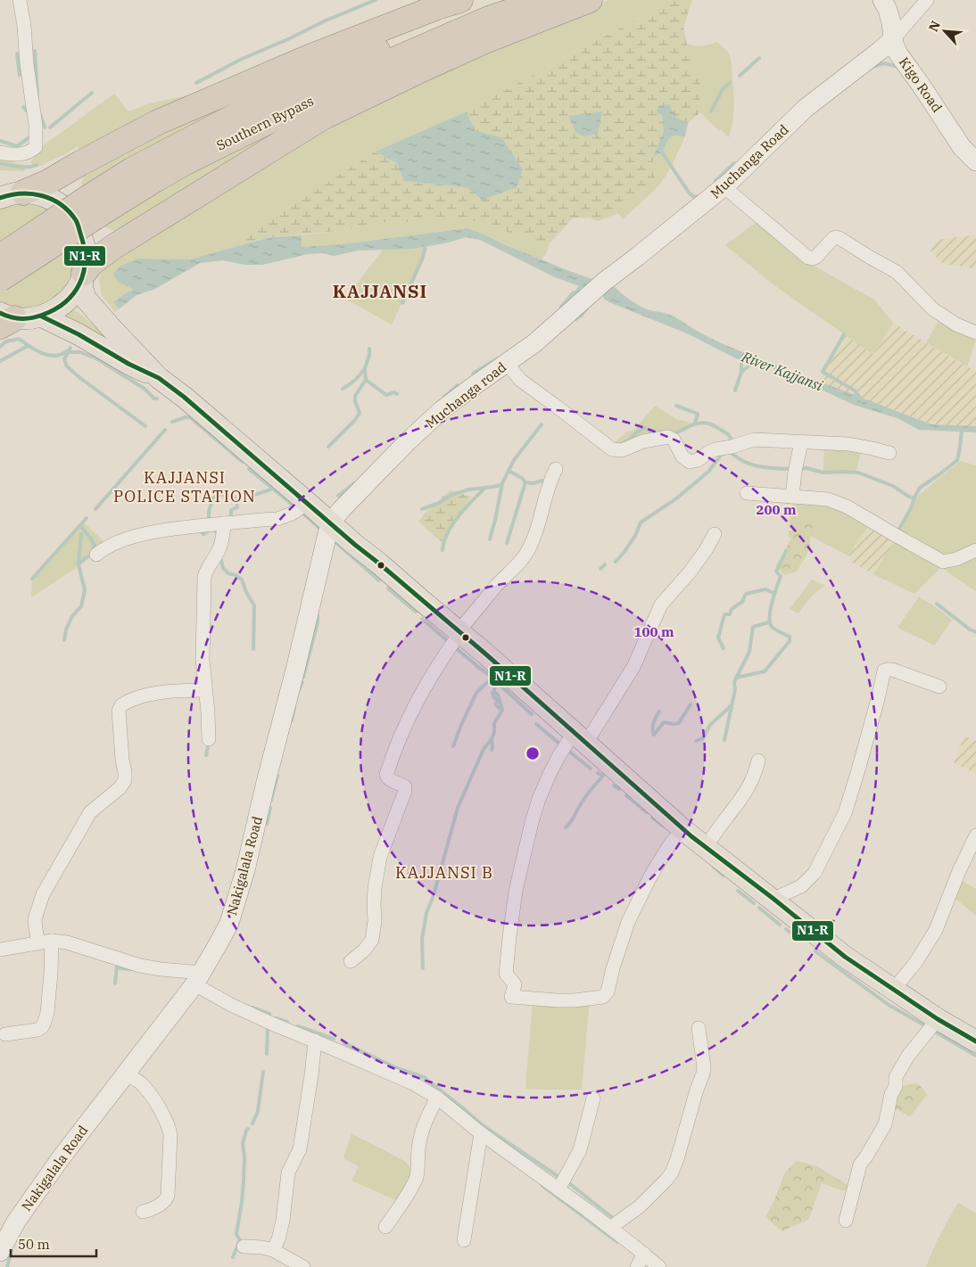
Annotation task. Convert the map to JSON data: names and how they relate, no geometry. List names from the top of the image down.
{
  "streets": {
    "highway": ["Southern Bypass"],
    "street": [
      "Kigo Road",
      "Muchanga Road",
      "Muchanga road",
      "Nakigalala Road"
    ]
  },
  "crossings": [
    ["Kigo Road", "Muchanga Road"],
    ["Muchanga Road", "Muchanga road"],
    ["Muchanga road", "Nakigalala Road"]
  ],
  "districts": ["KAJJANSI", "KAJJANSI POLICE STATION", "KAJJANSI B"],
  "water": ["River Kajjansi"],
  "lines": ["transit line N1-R"],
  "scale_bar": "50 m",
  "north": "top left",
  "rings": ["200 m", "100 m"]
}
